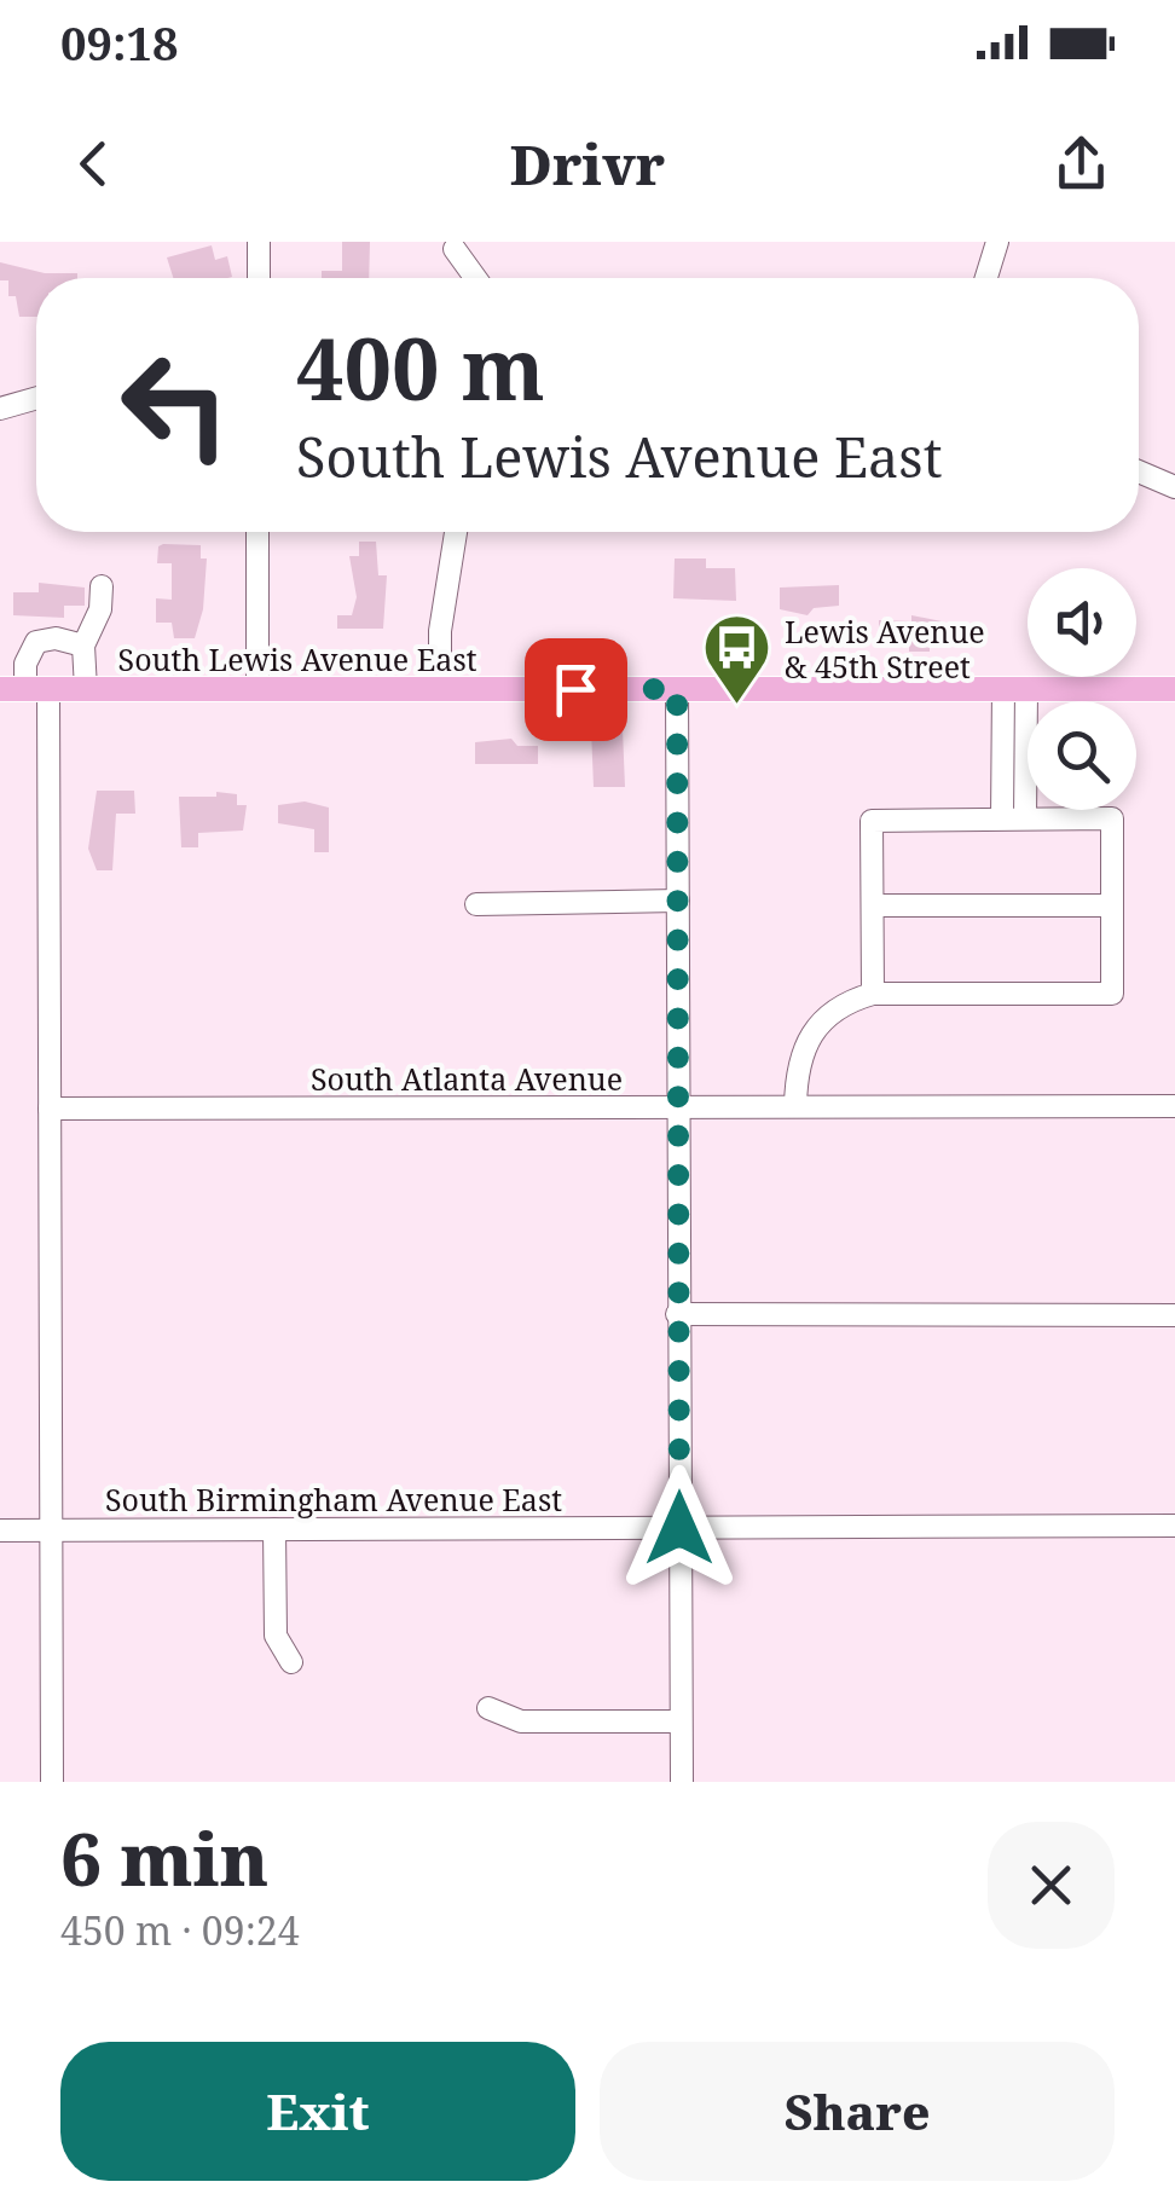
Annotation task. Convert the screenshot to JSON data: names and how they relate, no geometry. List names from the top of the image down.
{
  "streets": {
    "main road": ["South Lewis Avenue East"],
    "street": ["South Atlanta Avenue", "South Birmingham Avenue East"]
  },
  "places": {
    "bus stop": ["Lewis Avenue & 45th Street"]
  },
  "page": {
    "status": "09:18",
    "header": "Drivr",
    "turn": ["400 m", "South Lewis Avenue East"],
    "heading": ["6 min", "450 m · 09:24"],
    "buttons": ["Exit", "Share"]
  }
}
